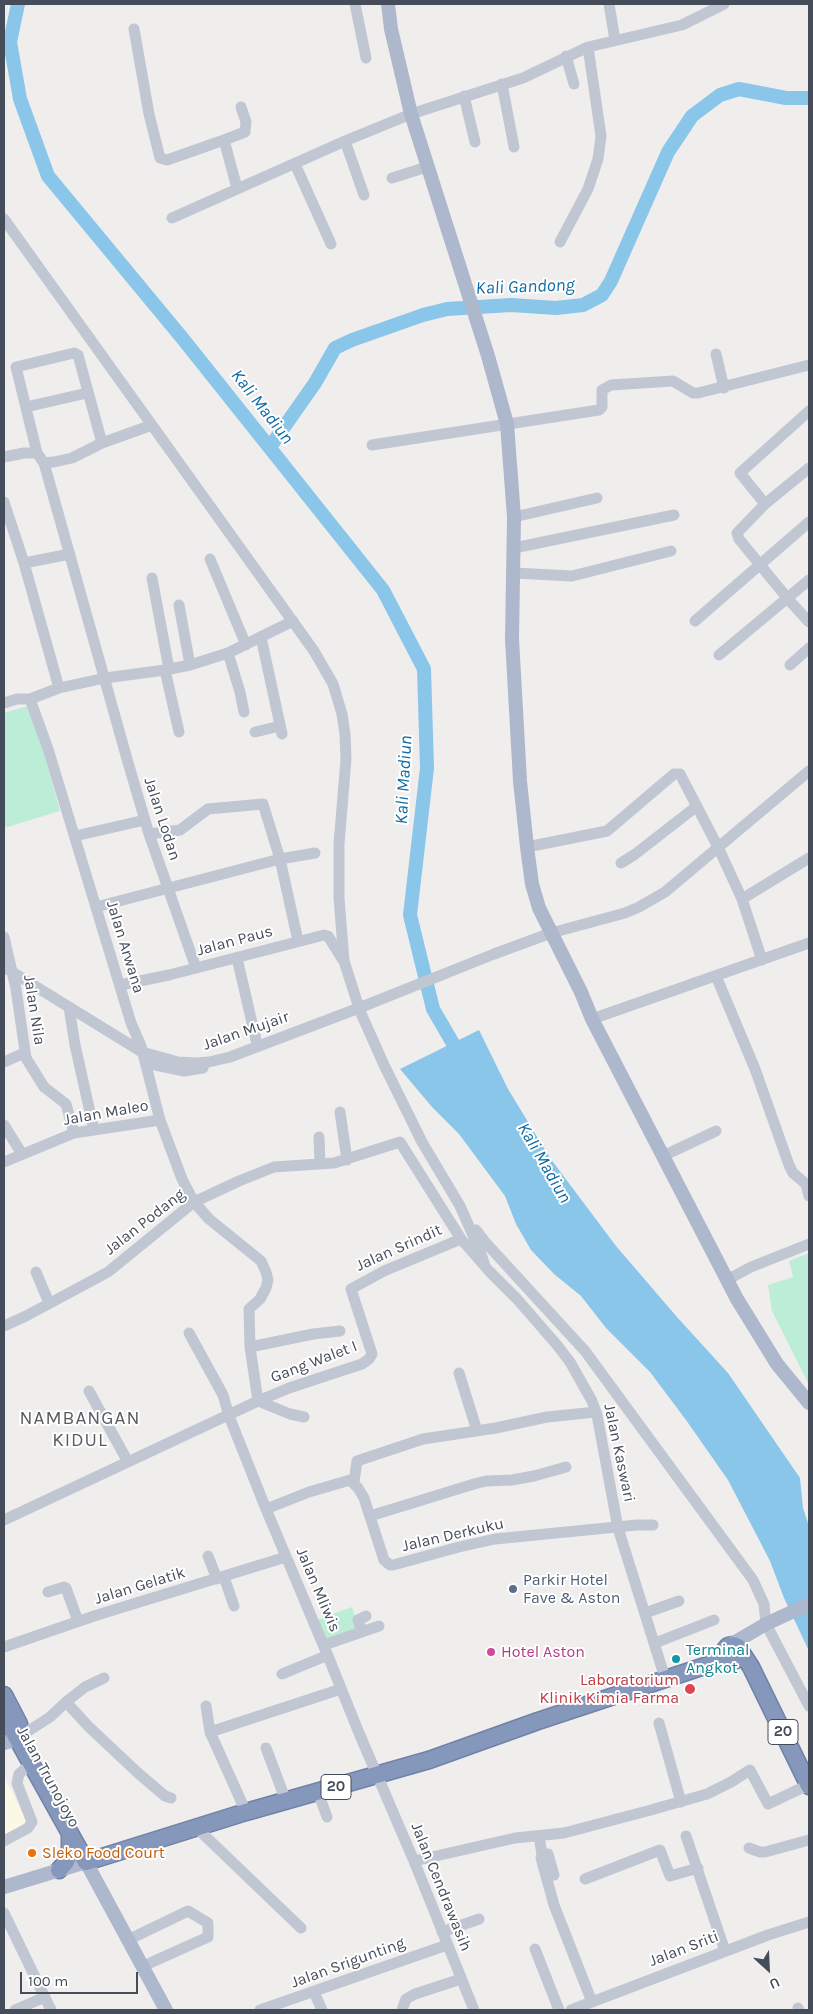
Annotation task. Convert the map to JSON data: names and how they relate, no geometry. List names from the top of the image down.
{
  "streets": {
    "highway": ["20", "Jalan Trunojoyo"],
    "street": [
      "Jalan Lodan",
      "Jalan Paus",
      "Jalan Arwana",
      "Jalan Nila",
      "Jalan Mujair",
      "Jalan Maleo",
      "Jalan Podang",
      "Jalan Srindit",
      "Gang Walet I",
      "Jalan Kaswari",
      "Jalan Derkuku",
      "Jalan Gelatik",
      "Jalan Mliwis",
      "Jalan Cendrawasih",
      "Jalan Sriti",
      "Jalan Srigunting"
    ]
  },
  "crossings": [
    ["Jalan Lodan", "Jalan Paus"],
    ["Jalan Paus", "Jalan Arwana"],
    ["Jalan Arwana", "Jalan Mujair"],
    ["Jalan Arwana", "Jalan Maleo"],
    ["Jalan Arwana", "Jalan Podang"],
    ["Jalan Nila", "Jalan Mujair"],
    ["Jalan Nila", "Jalan Maleo"],
    ["Jalan Podang", "Jalan Kaswari"],
    ["Jalan Srindit", "Gang Walet I"],
    ["Jalan Srindit", "Jalan Kaswari"],
    ["Gang Walet I", "Jalan Mliwis"],
    ["Jalan Kaswari", "Jalan Derkuku"],
    ["Jalan Kaswari", "20"],
    ["Jalan Gelatik", "Jalan Mliwis"],
    ["Jalan Mliwis", "20"],
    ["Jalan Mliwis", "Jalan Cendrawasih"],
    ["20", "Jalan Trunojoyo"],
    ["20", "Jalan Cendrawasih"],
    ["Jalan Cendrawasih", "Jalan Srigunting"]
  ],
  "districts": ["NAMBANGAN KIDUL"],
  "water": ["Kali Gandong", "Kali Madiun"],
  "places": [
    "Parkir Hotel Fave & Aston",
    "Hotel Aston",
    "Terminal Angkot",
    "Laboratorium Klinik Kimia Farma",
    "Sleko Food Court"
  ],
  "scale_bar": "100 m",
  "north": "bottom right"
}
